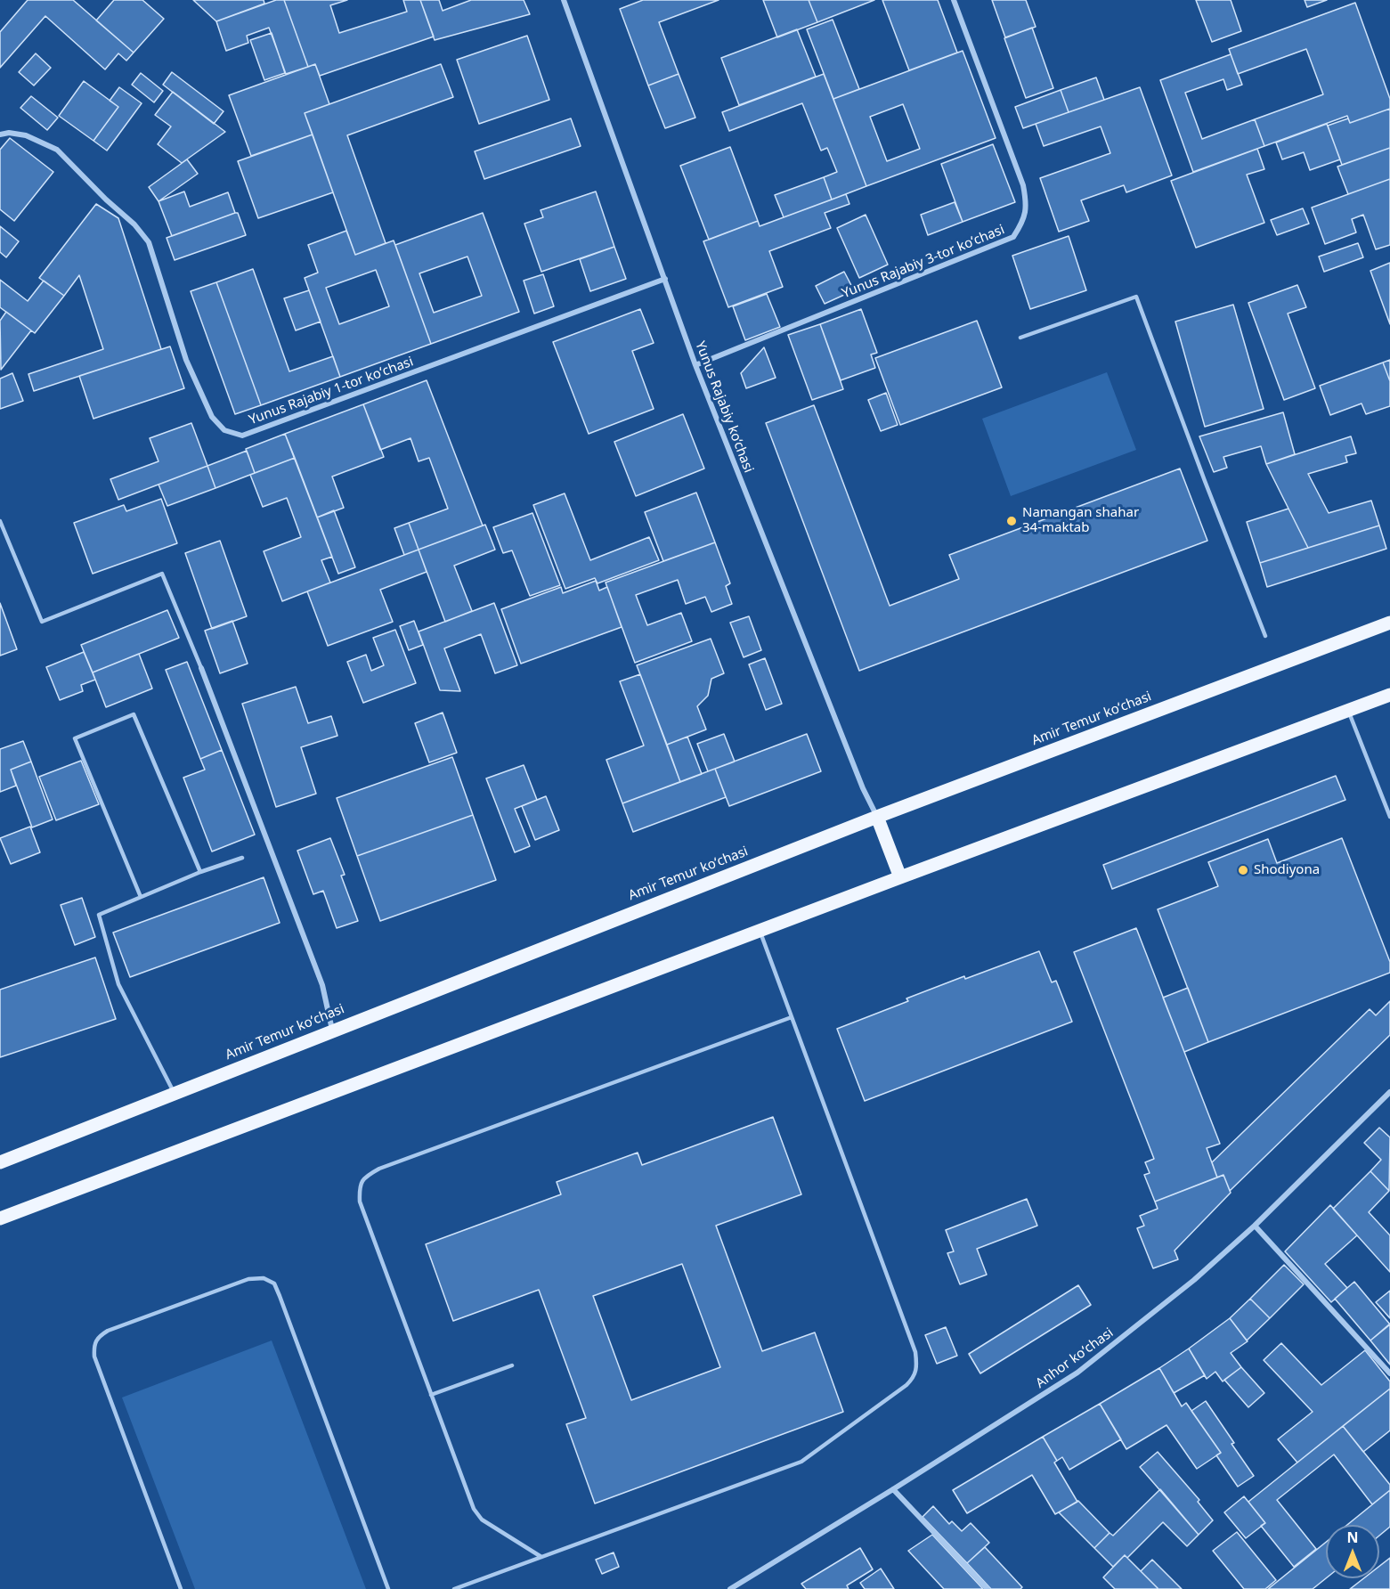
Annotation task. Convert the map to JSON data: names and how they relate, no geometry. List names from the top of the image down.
{
  "streets": {
    "main road": ["Amir Temur koʻchasi"],
    "street": [
      "Yunus Rajabiy 3-tor koʻchasi",
      "Yunus Rajabiy 1-tor koʻchasi",
      "Yunus Rajabiy ko‘chasi",
      "Anhor koʻchasi"
    ]
  },
  "crossings": [
    ["Yunus Rajabiy 3-tor koʻchasi", "Yunus Rajabiy ko‘chasi"],
    ["Yunus Rajabiy 1-tor koʻchasi", "Yunus Rajabiy ko‘chasi"],
    ["Yunus Rajabiy ko‘chasi", "Amir Temur koʻchasi"]
  ],
  "places": ["Namangan shahar 34-maktab", "Shodiyona"],
  "north": "top"
}
